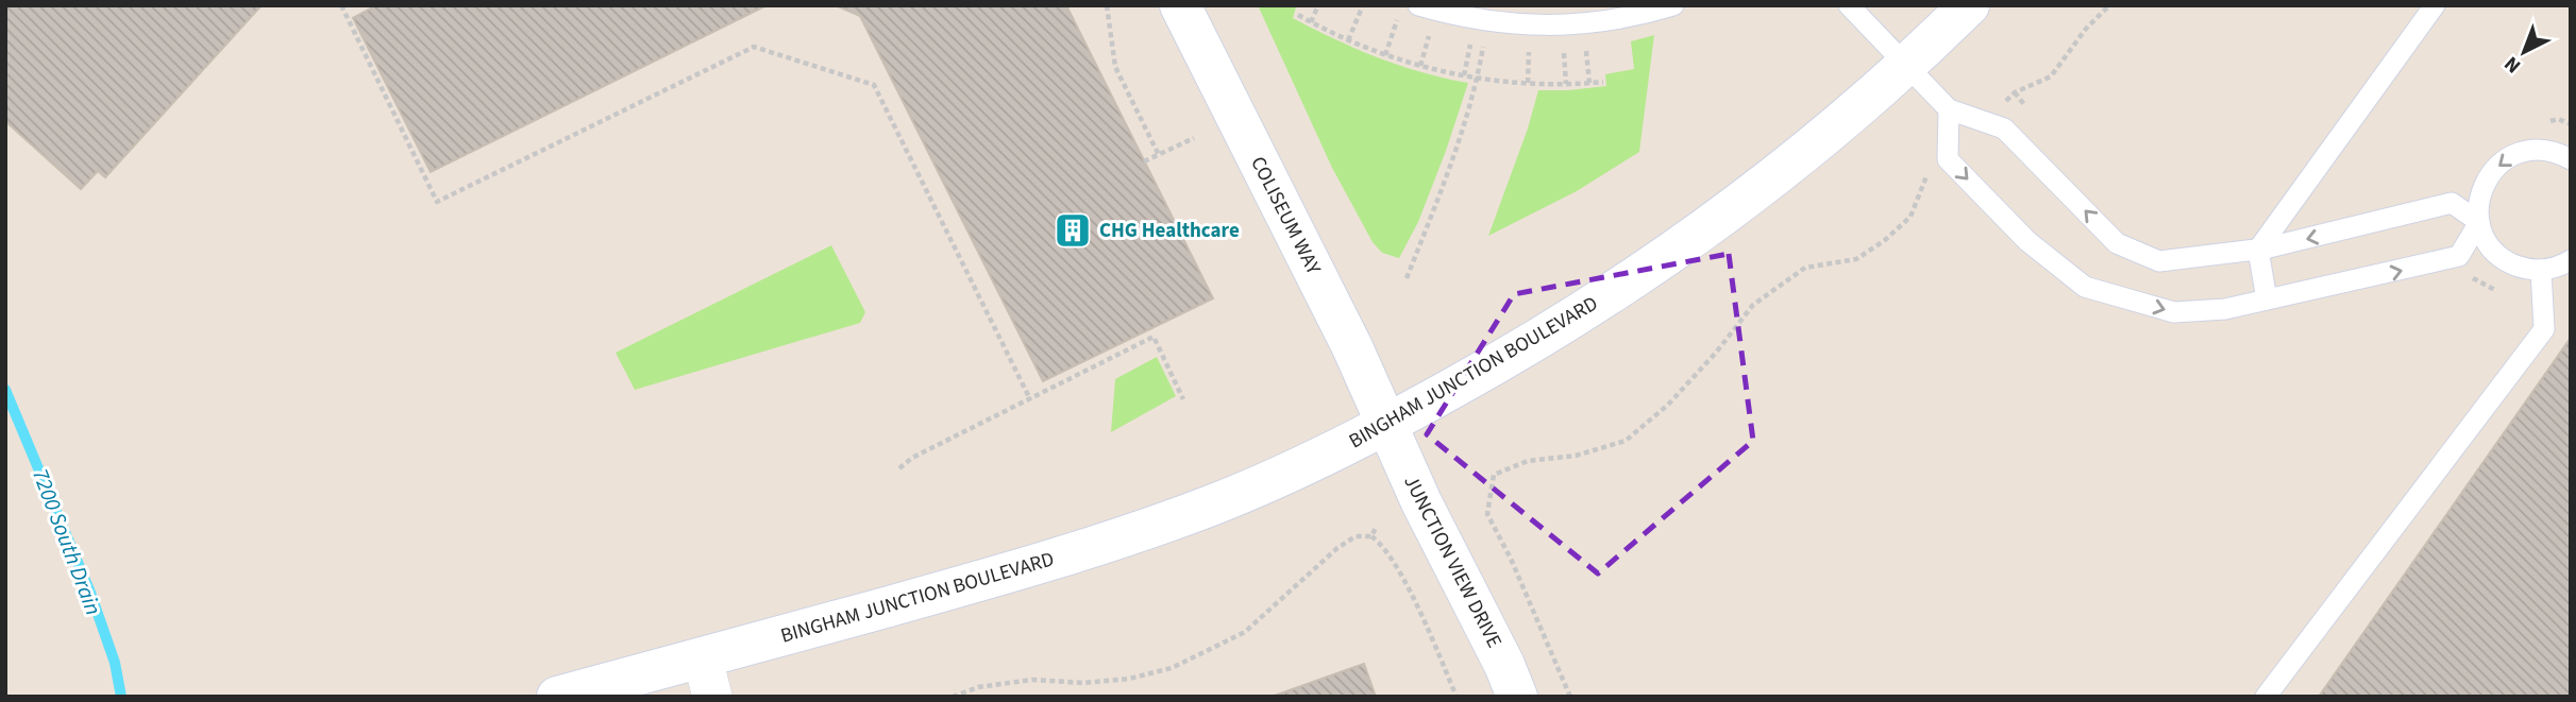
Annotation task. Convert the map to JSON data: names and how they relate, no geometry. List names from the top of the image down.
{
  "streets": {
    "main road": ["COLISEUM WAY", "BINGHAM JUNCTION BOULEVARD", "JUNCTION VIEW DRIVE"]
  },
  "crossings": [
    ["COLISEUM WAY", "BINGHAM JUNCTION BOULEVARD"],
    ["COLISEUM WAY", "JUNCTION VIEW DRIVE"],
    ["BINGHAM JUNCTION BOULEVARD", "JUNCTION VIEW DRIVE"]
  ],
  "water": ["7200 South Drain"],
  "places": {
    "building": ["CHG Healthcare"]
  },
  "north": "bottom left"
}
